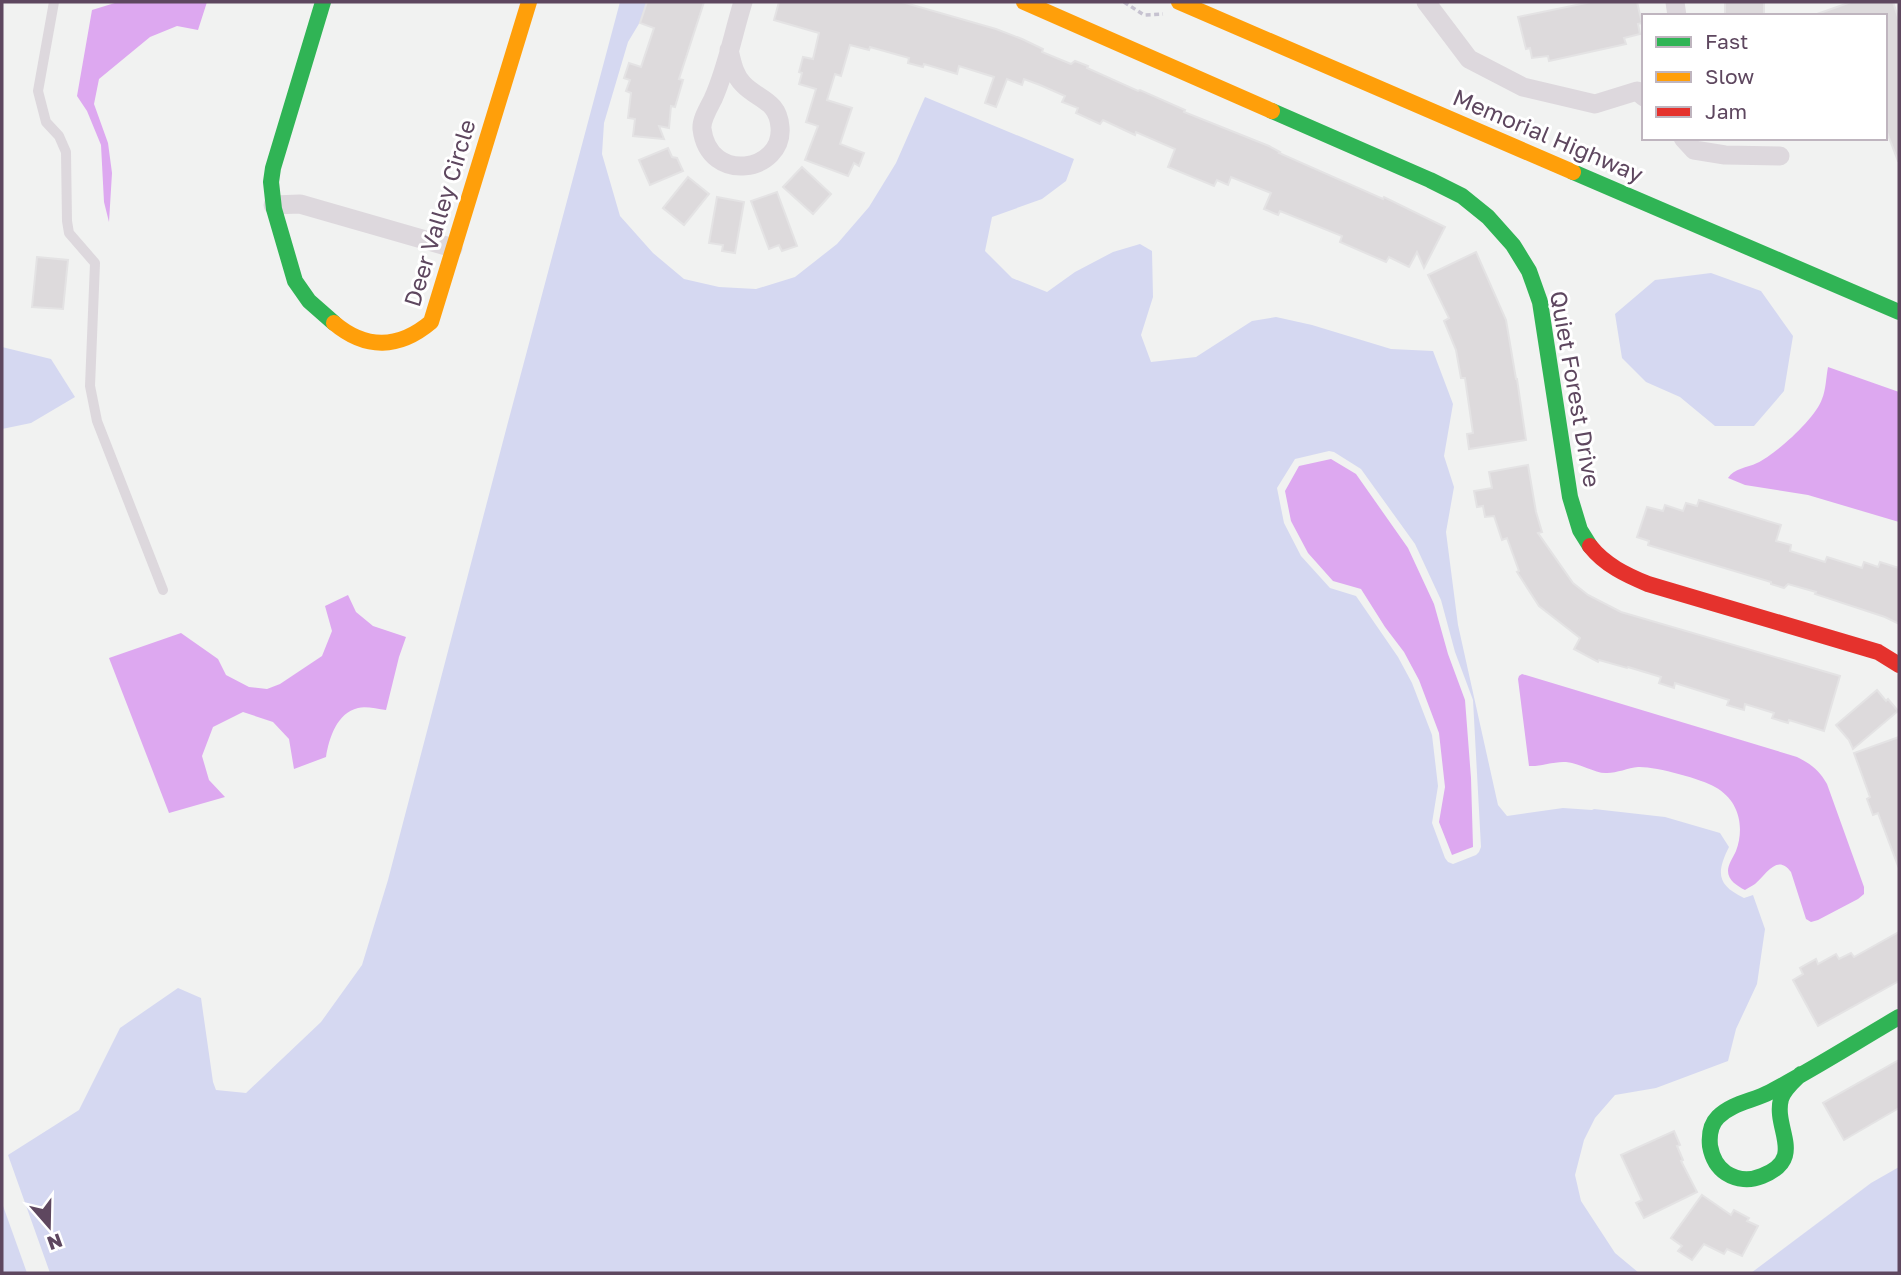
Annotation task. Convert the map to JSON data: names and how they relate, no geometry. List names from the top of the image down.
{
  "streets": {
    "street": ["Memorial Highway", "Deer Valley Circle", "Quiet Forest Drive"]
  },
  "legend": ["Fast", "Slow", "Jam"],
  "north": "bottom"
}
